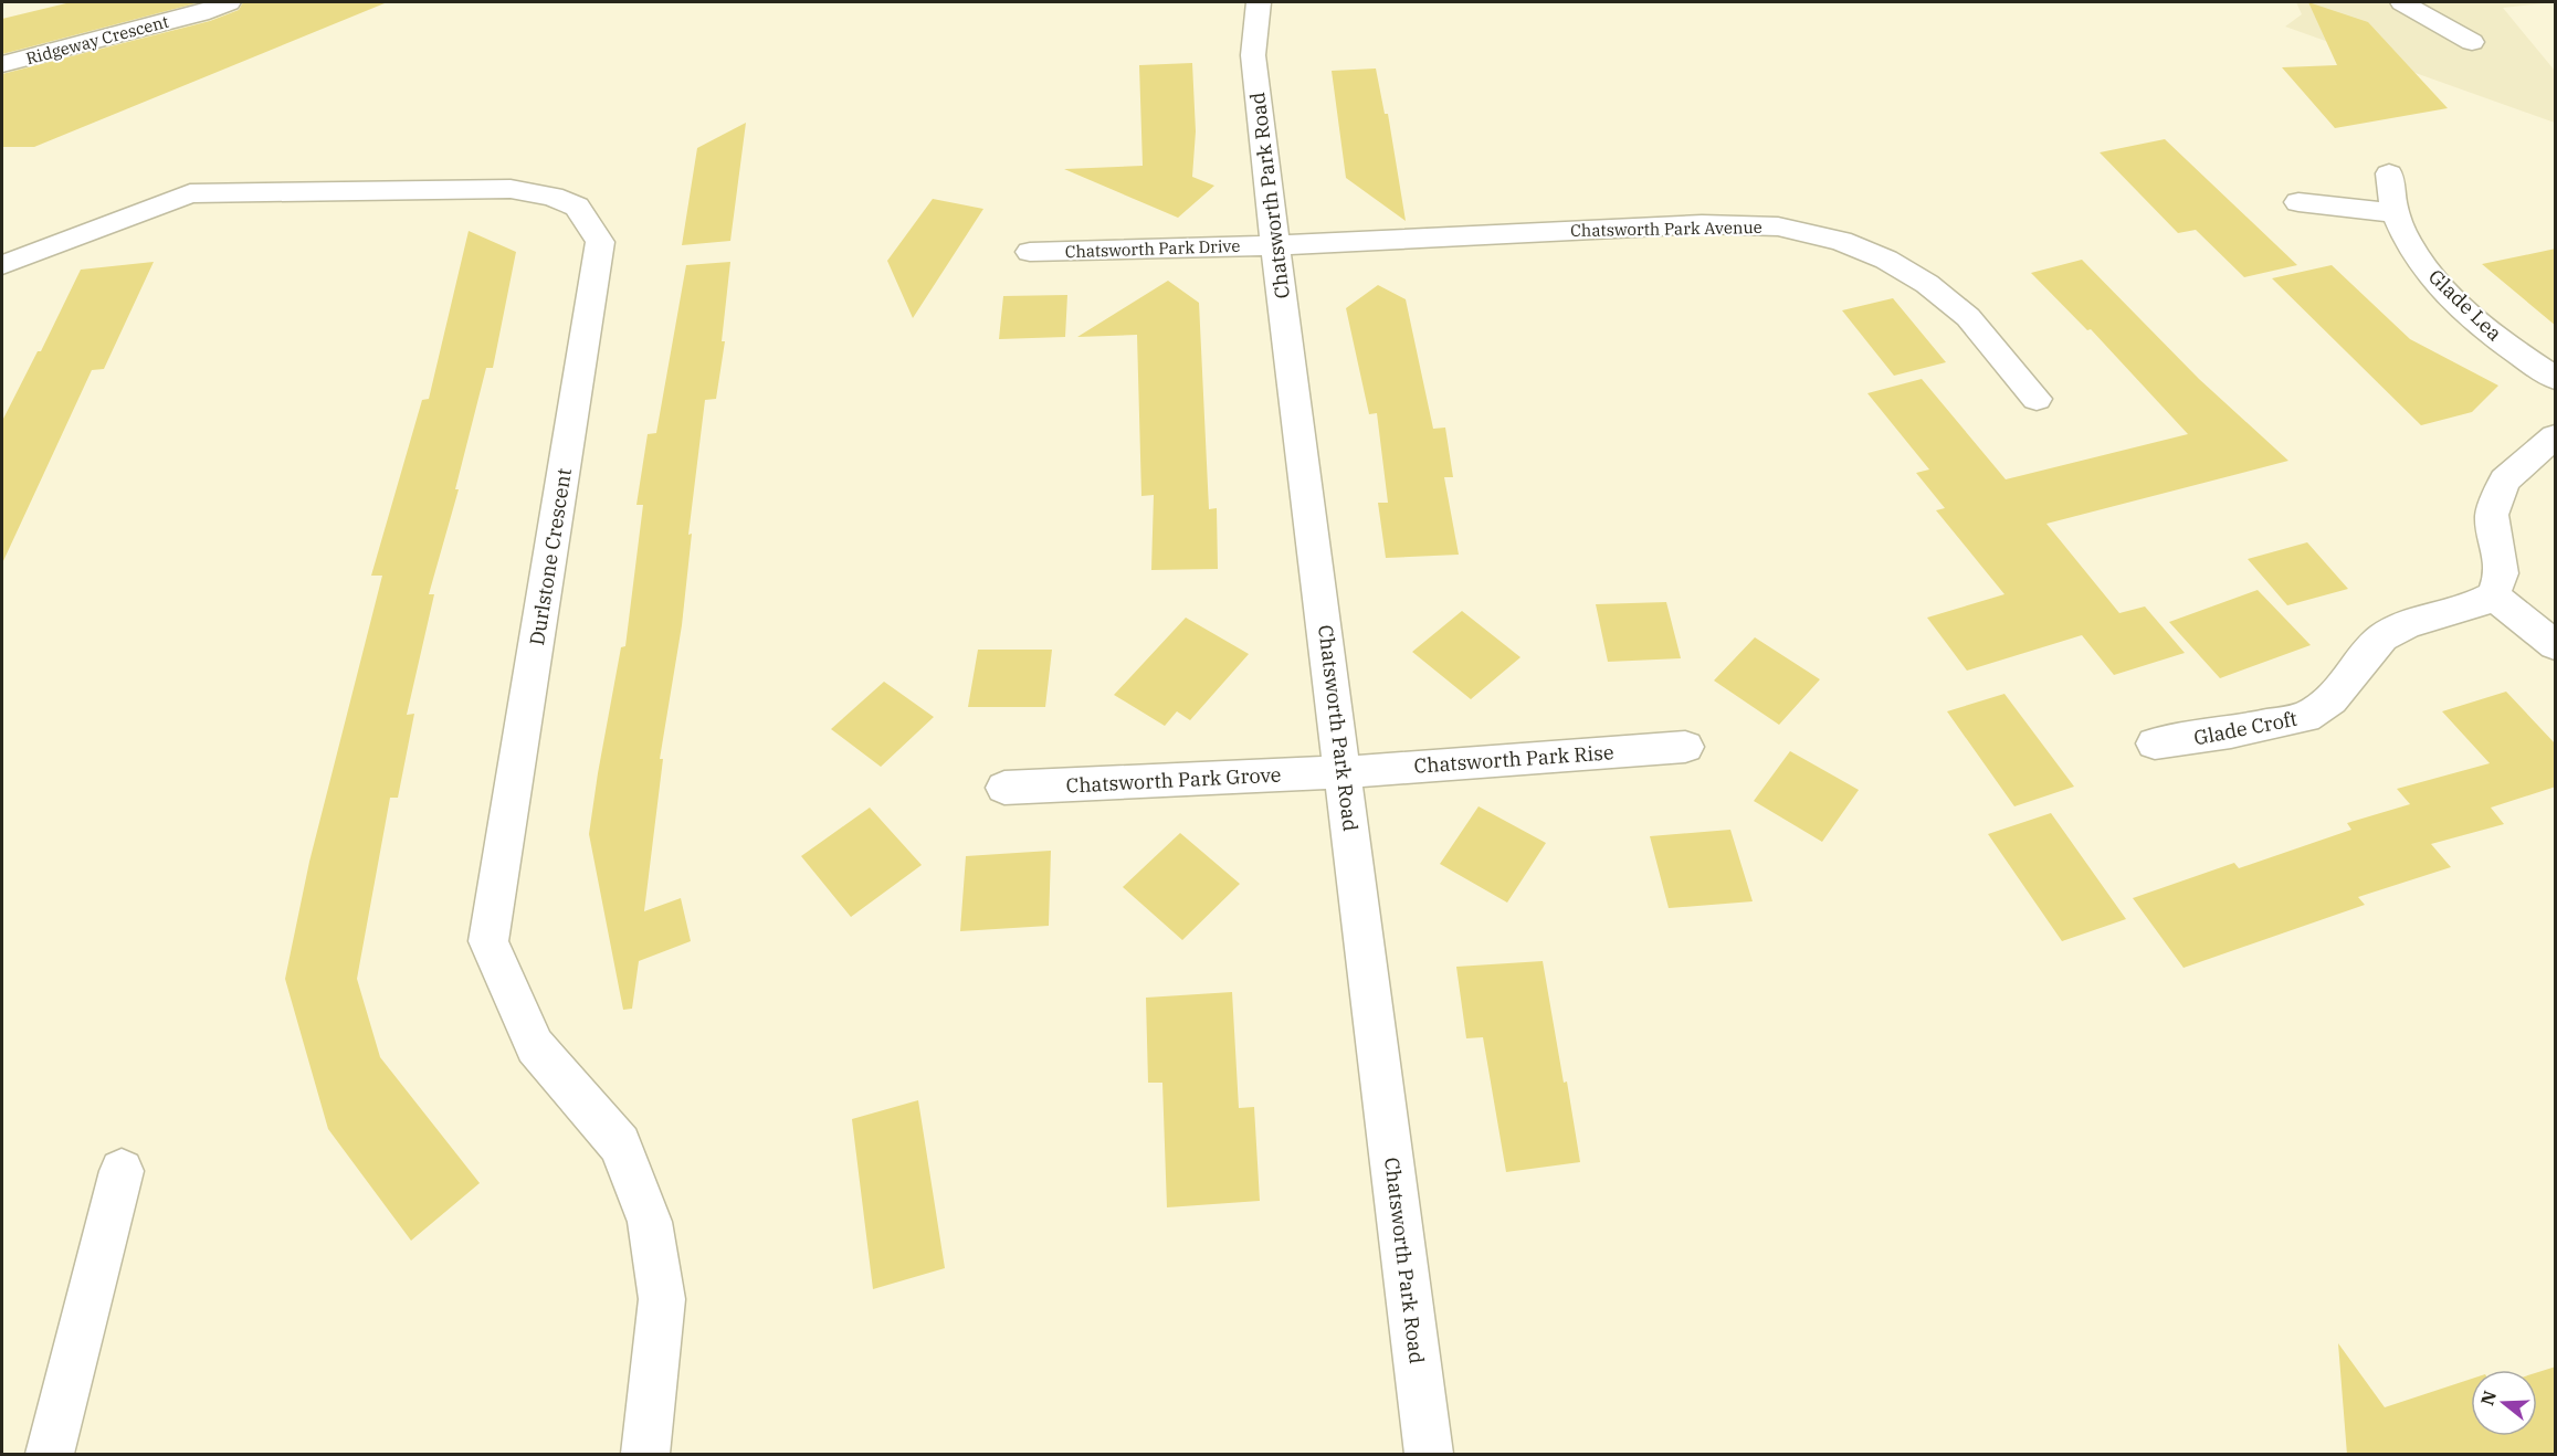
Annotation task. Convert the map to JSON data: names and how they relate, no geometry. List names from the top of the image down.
{
  "streets": {
    "street": [
      "Ridgeway Crescent",
      "Chatsworth Park Road",
      "Chatsworth Park Avenue",
      "Chatsworth Park Drive",
      "Glade Lea",
      "Durlstone Crescent",
      "Glade Croft",
      "Chatsworth Park Rise",
      "Chatsworth Park Grove"
    ]
  },
  "crossings": [
    ["Chatsworth Park Road", "Chatsworth Park Avenue"],
    ["Chatsworth Park Road", "Chatsworth Park Drive"],
    ["Chatsworth Park Road", "Chatsworth Park Rise"],
    ["Chatsworth Park Road", "Chatsworth Park Grove"],
    ["Chatsworth Park Avenue", "Chatsworth Park Drive"],
    ["Chatsworth Park Rise", "Chatsworth Park Grove"]
  ],
  "north": "left"
}
